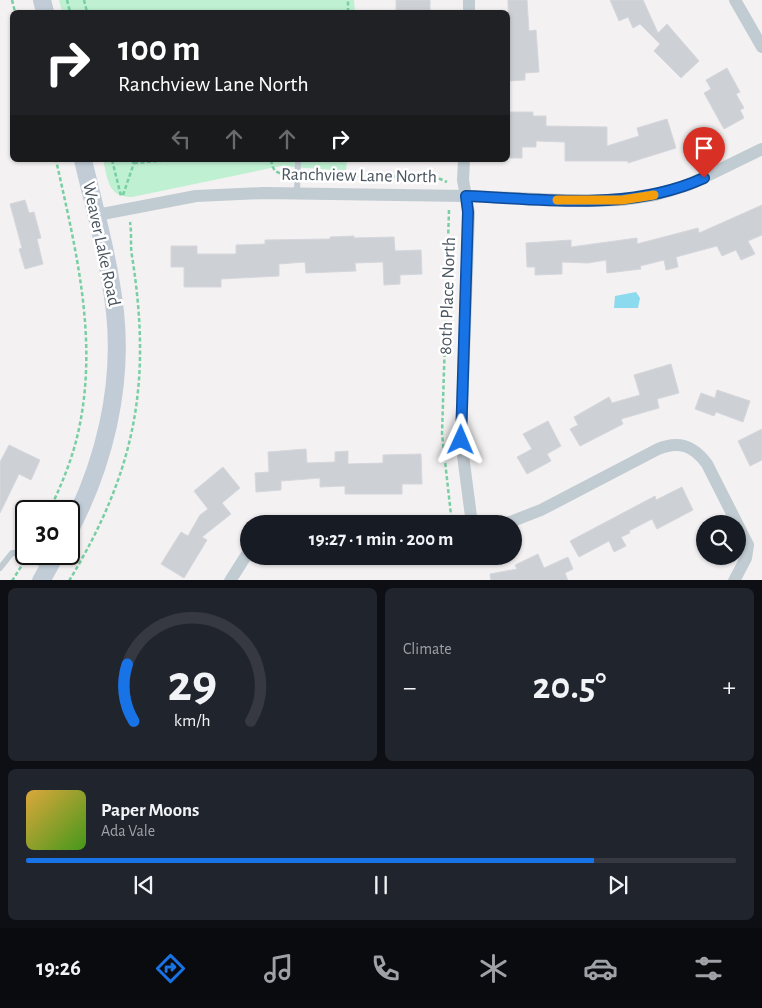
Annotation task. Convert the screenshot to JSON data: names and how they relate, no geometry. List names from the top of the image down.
{
  "streets": {
    "main road": ["Weaver Lake Road"],
    "street": ["Ranchview Lane North", "80th Place North"]
  },
  "crossings": [
    ["Ranchview Lane North", "Weaver Lake Road"],
    ["Ranchview Lane North", "80th Place North"]
  ],
  "page": {
    "turn": ["100 m", "Ranchview Lane North"],
    "limit": "30",
    "trip": "19:27 · 1 min · 200 m",
    "tile": "Climate",
    "heat": ["−", "20.5°", "+"],
    "song": ["Paper Moons", "Ada Vale"],
    "tabs": "19:26",
    "gauge": ["29", "km/h"]
  }
}
